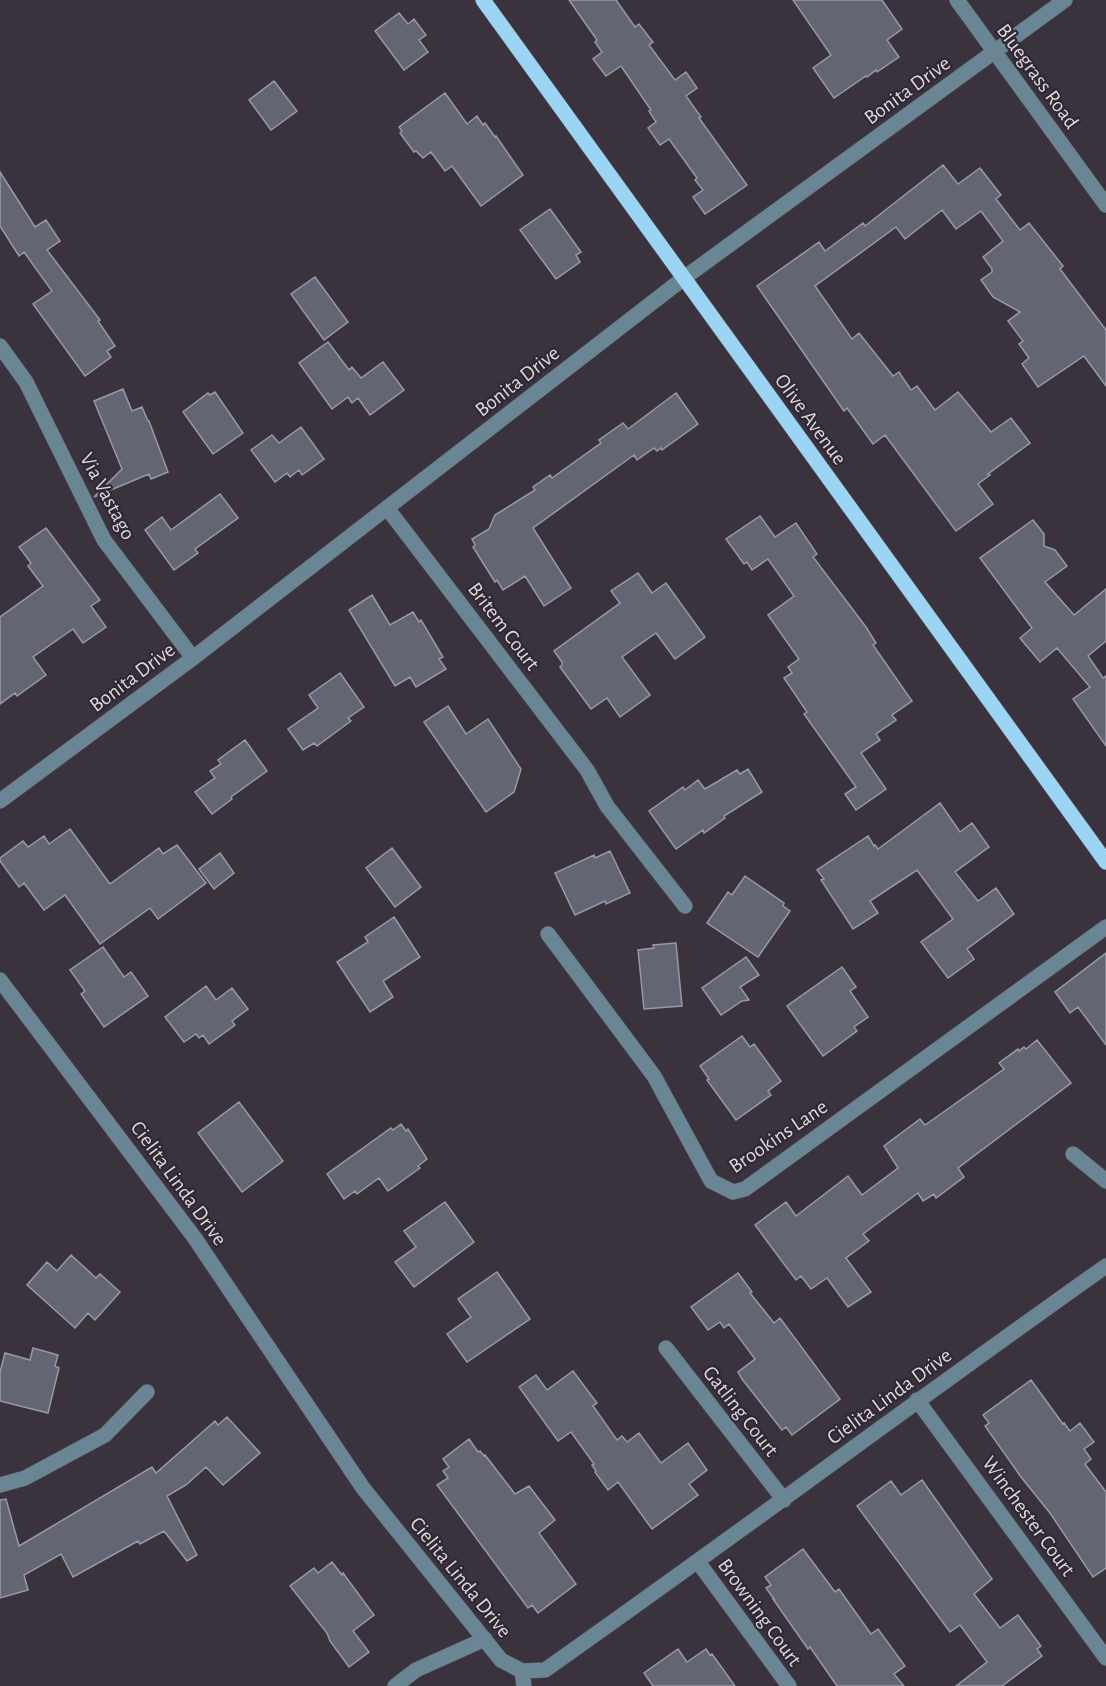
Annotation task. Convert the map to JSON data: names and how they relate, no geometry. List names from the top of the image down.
{
  "streets": {
    "main road": ["Olive Avenue"],
    "street": [
      "Bluegrass Road",
      "Bonita Drive",
      "Via Vastago",
      "Britem Court",
      "Brookins Lane",
      "Cielita Linda Drive",
      "Gatling Court",
      "Winchester Court",
      "Browning Court"
    ]
  },
  "crossings": [
    ["Bluegrass Road", "Bonita Drive"],
    ["Bonita Drive", "Olive Avenue"],
    ["Bonita Drive", "Via Vastago"],
    ["Bonita Drive", "Britem Court"],
    ["Cielita Linda Drive", "Gatling Court"],
    ["Cielita Linda Drive", "Winchester Court"],
    ["Cielita Linda Drive", "Browning Court"]
  ]
}
